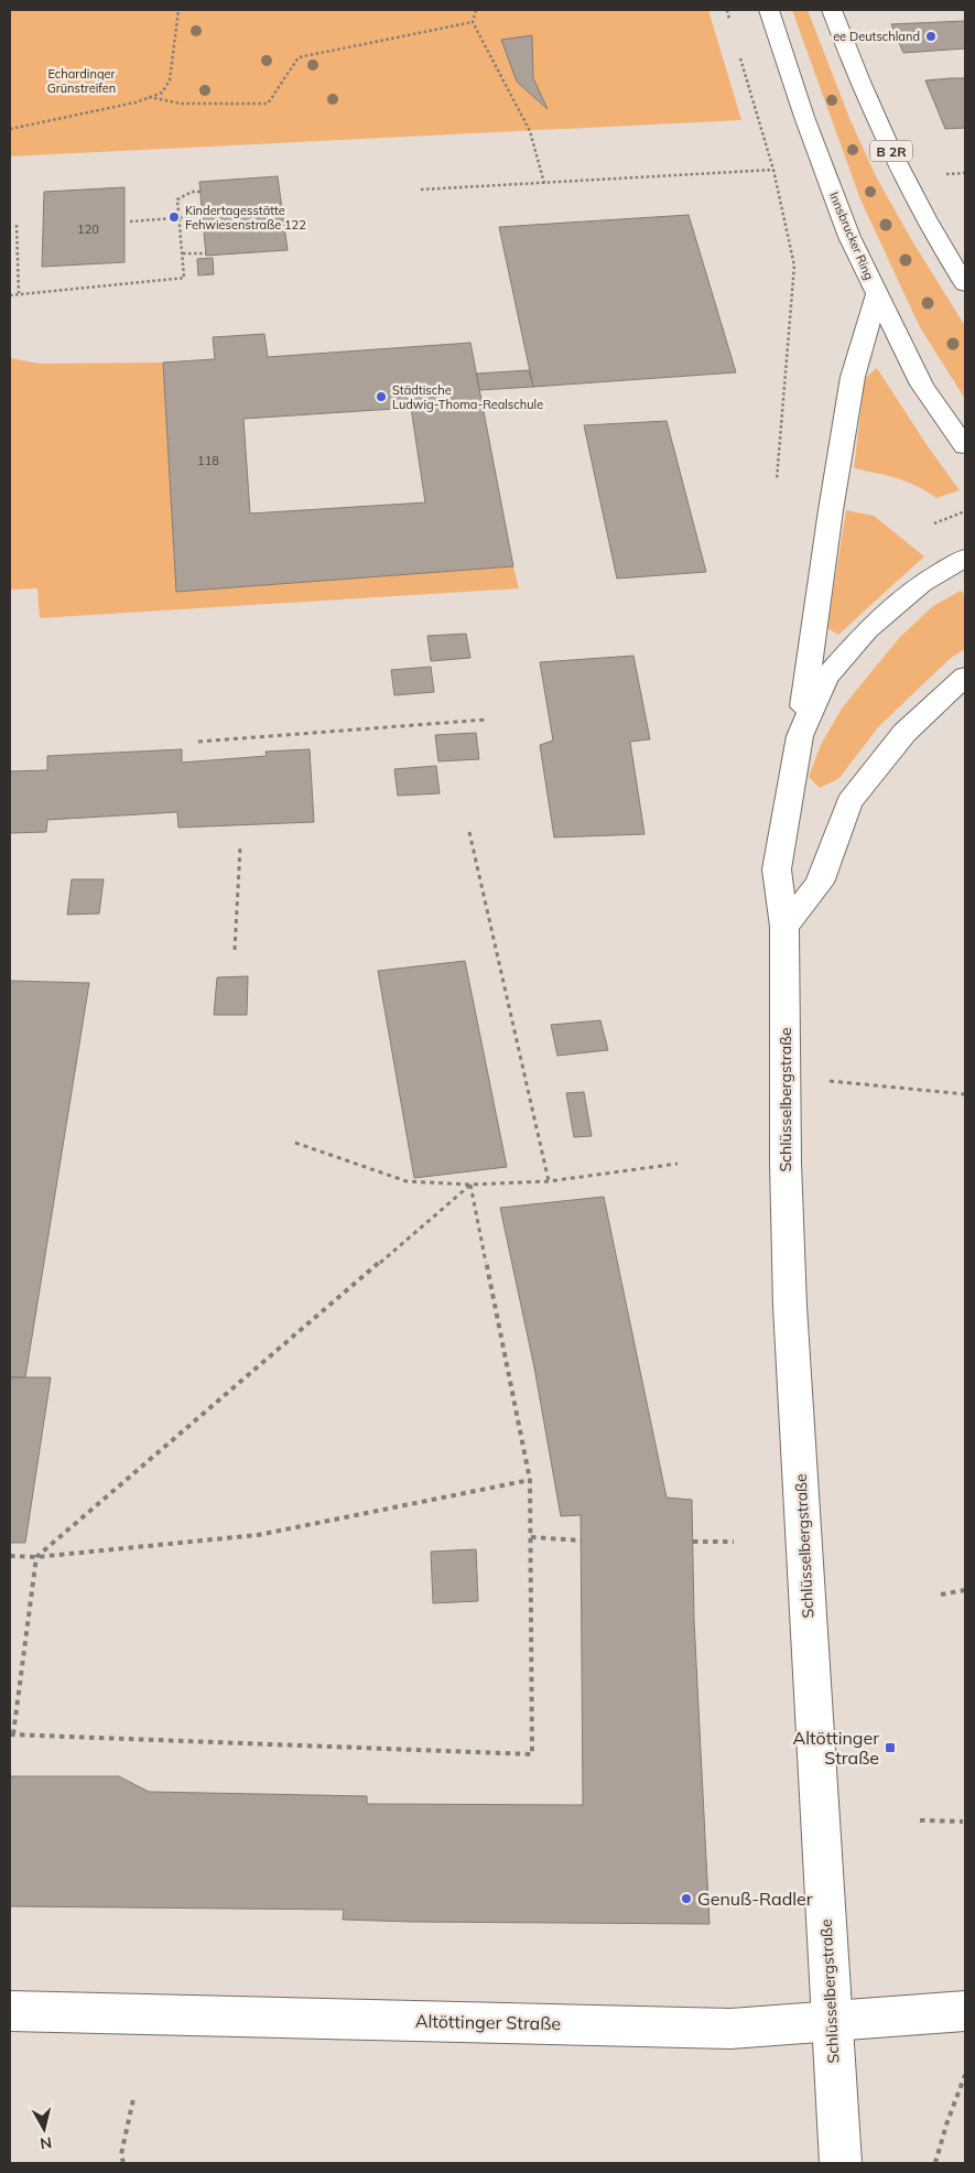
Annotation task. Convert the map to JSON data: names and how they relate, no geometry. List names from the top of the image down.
{
  "streets": {
    "street": [
      "B 2R",
      "Innsbrucker Ring",
      "Schlüsselbergstraße",
      "Altöttinger Straße"
    ]
  },
  "crossings": [
    ["Schlüsselbergstraße", "Altöttinger Straße"]
  ],
  "parks": ["Echardinger Grünstreifen"],
  "places": {
    "other": [
      "ee Deutschland",
      "Kindertagesstätte Fehwiesenstraße 122",
      "Städtische Ludwig-Thoma-Realschule",
      "Genuß-Radler"
    ],
    "transit": ["Altöttinger Straße"]
  },
  "house_numbers": ["120", "118"],
  "north": "bottom"
}
